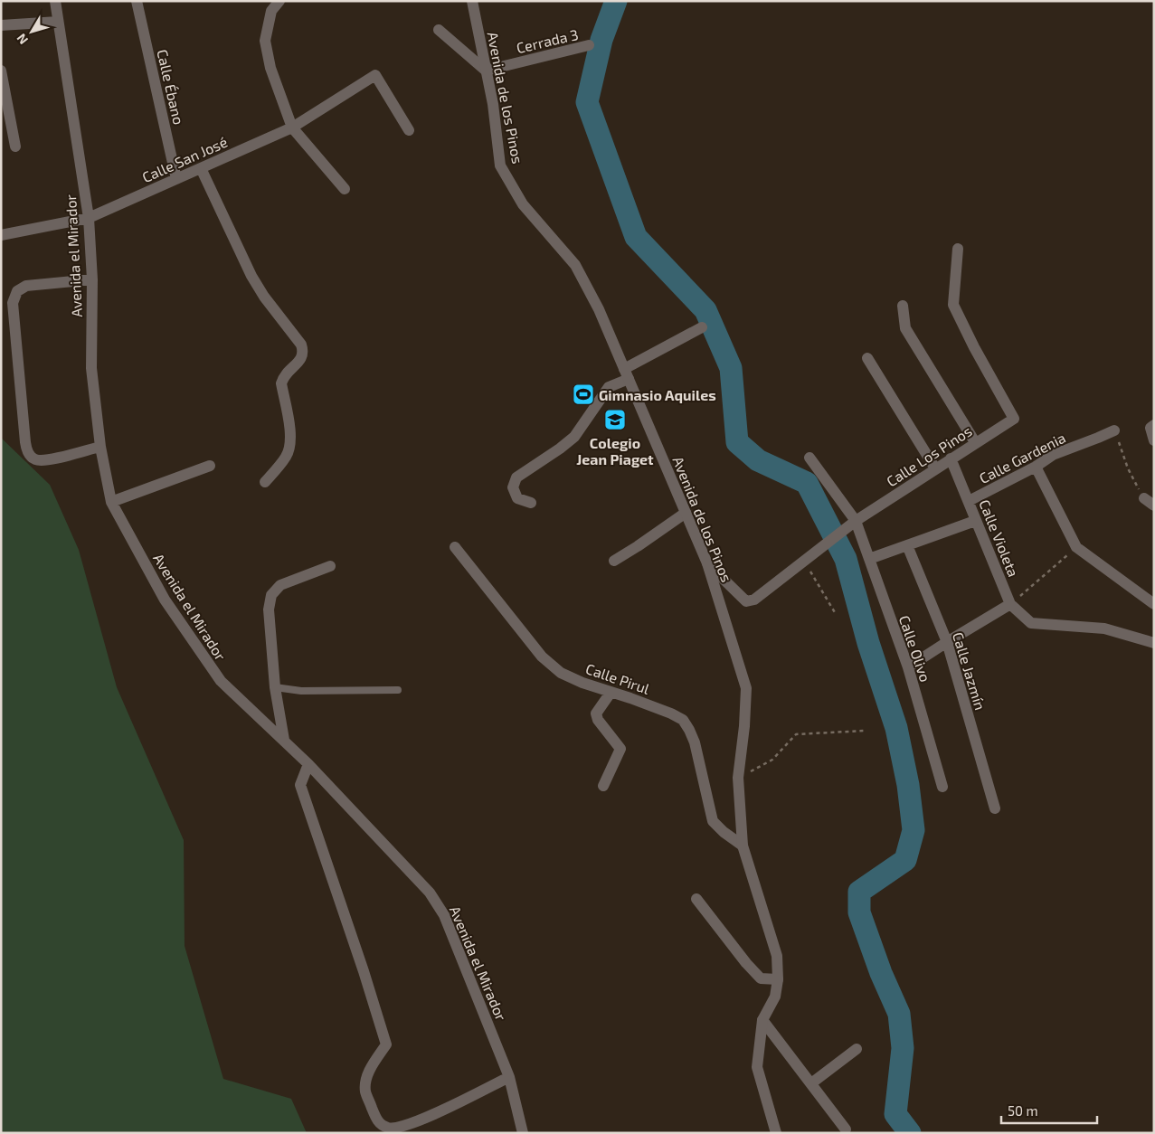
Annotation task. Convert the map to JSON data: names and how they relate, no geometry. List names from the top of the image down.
{
  "streets": {
    "street": [
      "Cerrada 3",
      "Calle Ébano",
      "Avenida de los Pinos",
      "Calle San José",
      "Avenida el Mirador",
      "Calle Los Pinos",
      "Calle Gardenia",
      "Calle Violeta",
      "Calle Olivo",
      "Calle Jazmín",
      "Calle Pirul"
    ]
  },
  "crossings": [
    ["Cerrada 3", "Avenida de los Pinos"],
    ["Calle Ébano", "Calle San José"],
    ["Avenida de los Pinos", "Calle Los Pinos"],
    ["Avenida de los Pinos", "Calle Pirul"],
    ["Calle San José", "Avenida el Mirador"],
    ["Calle Los Pinos", "Calle Violeta"],
    ["Calle Los Pinos", "Calle Olivo"],
    ["Calle Gardenia", "Calle Violeta"]
  ],
  "places": {
    "sports": ["Gimnasio Aquiles"],
    "school or university": ["Colegio Jean Piaget"]
  },
  "scale_bar": "50 m",
  "north": "bottom left"
}
